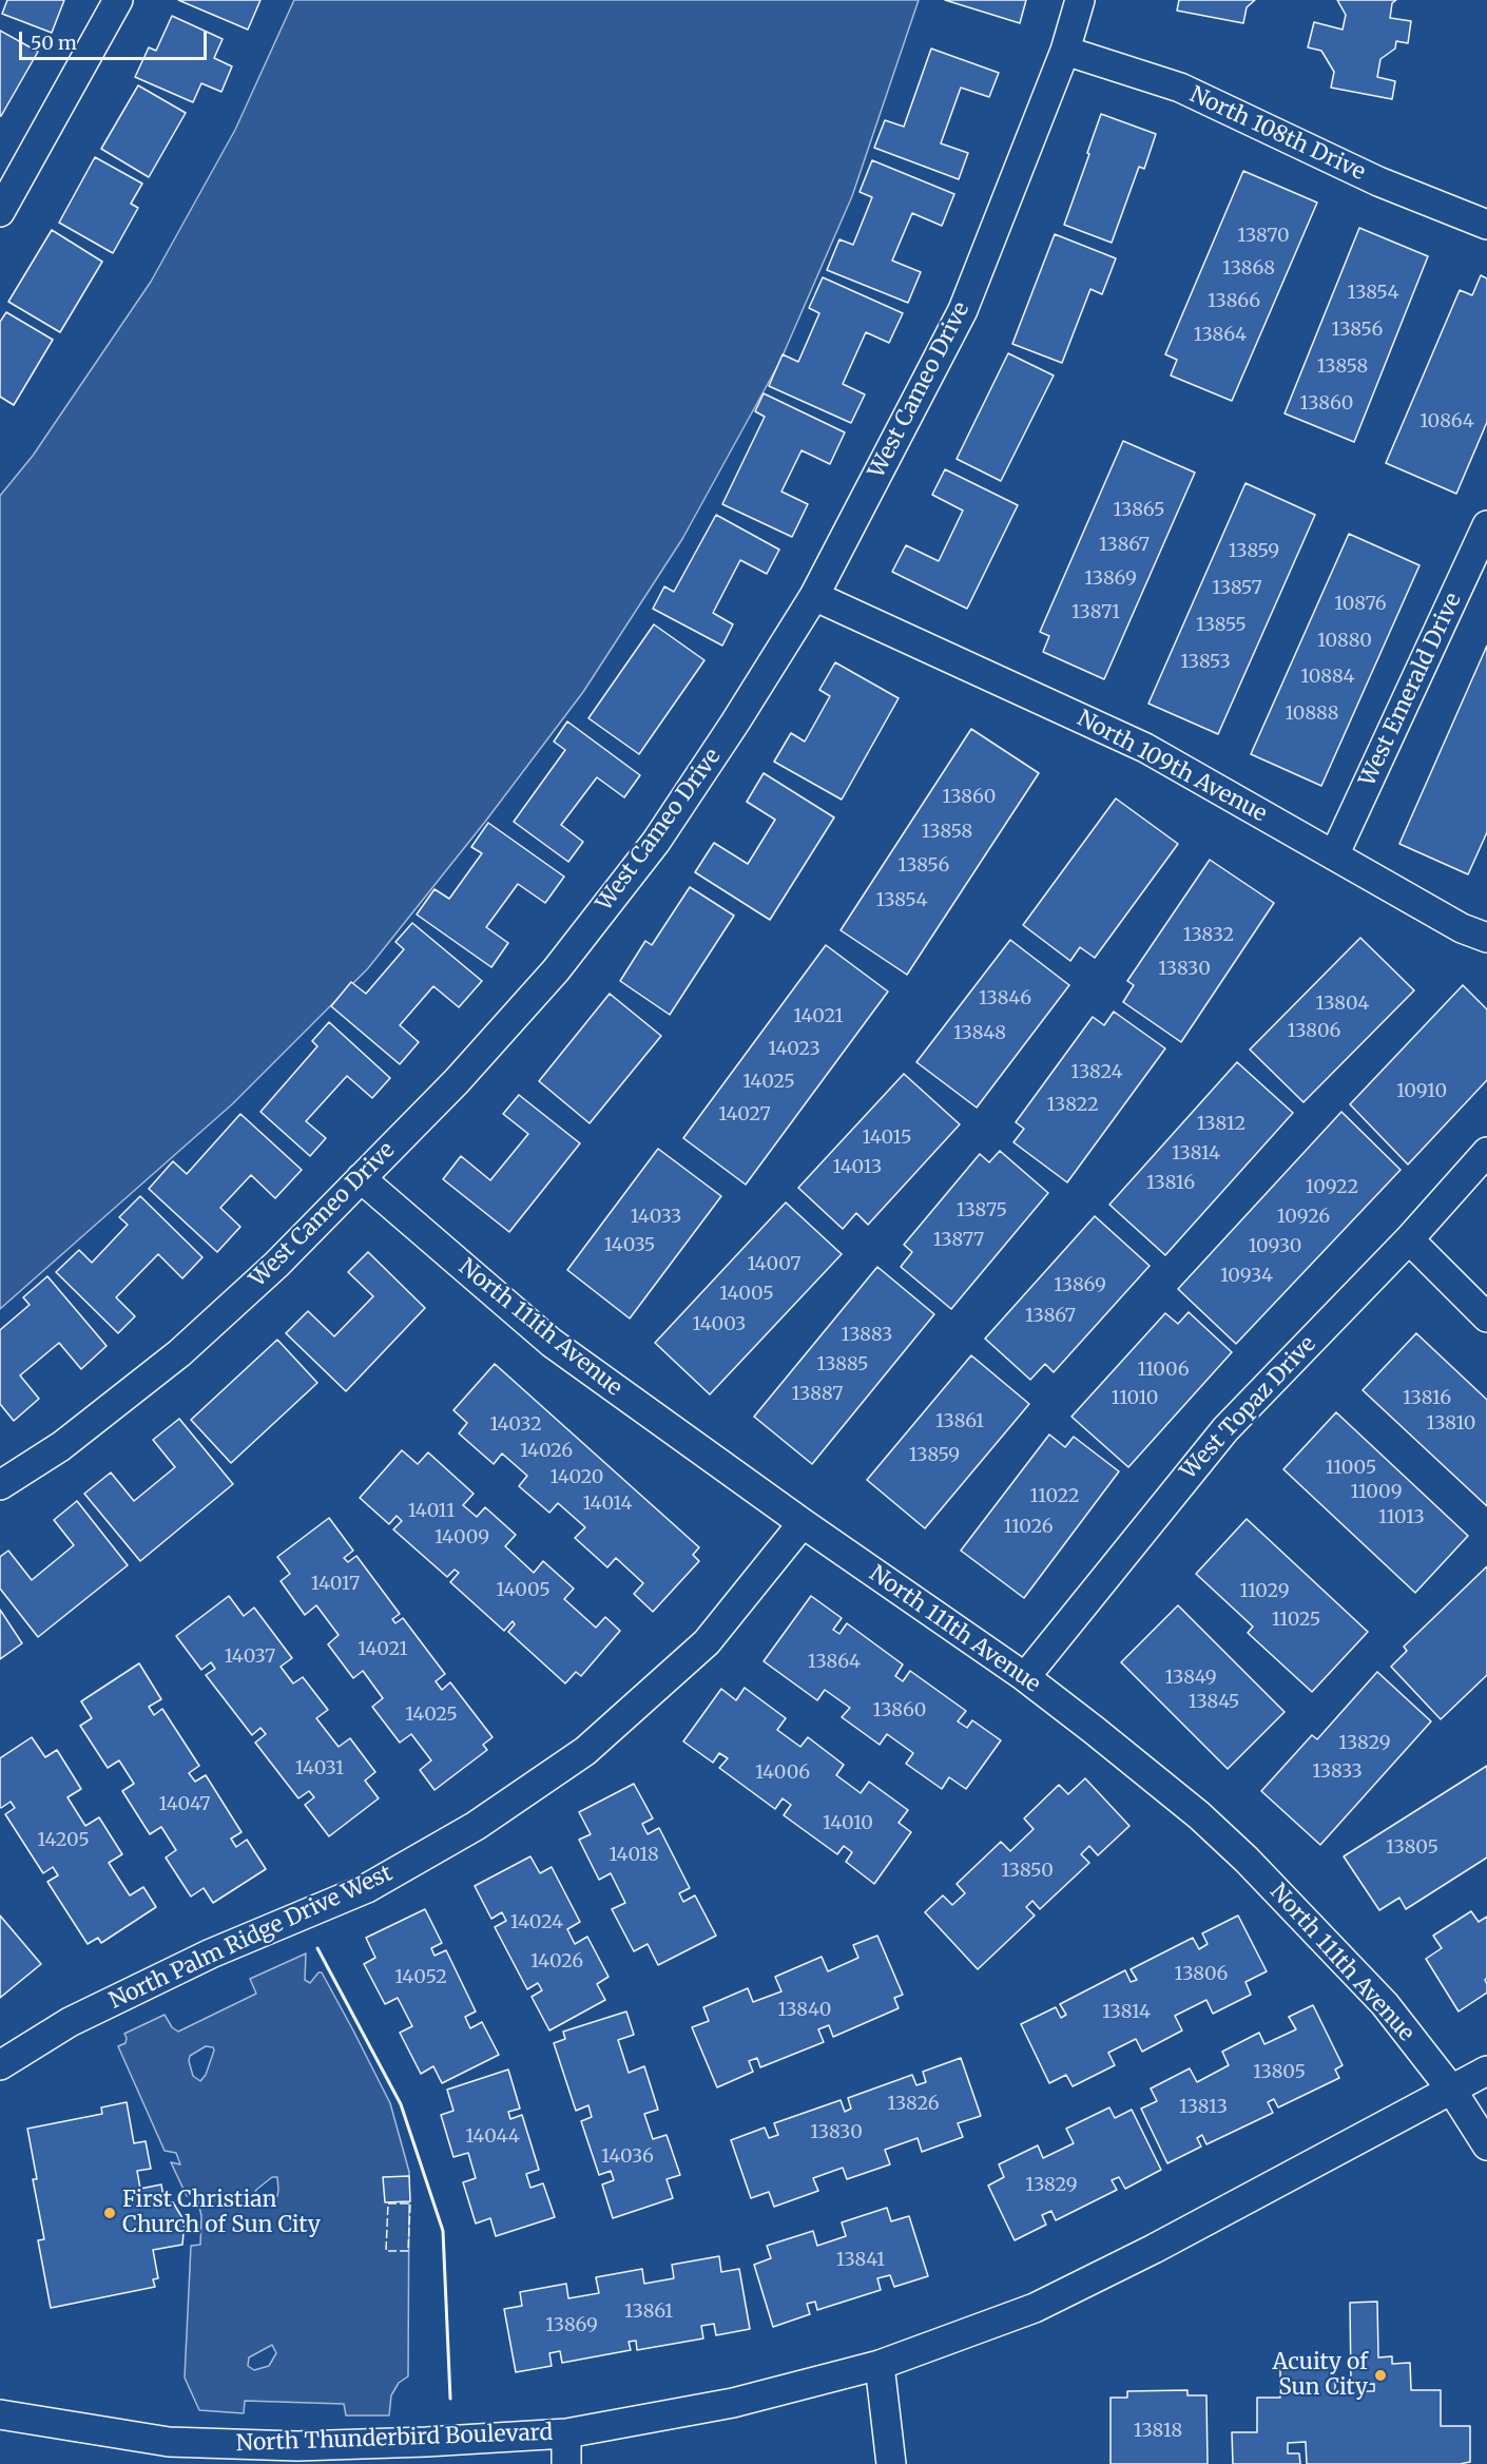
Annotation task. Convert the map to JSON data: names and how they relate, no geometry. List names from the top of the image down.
{
  "streets": {
    "street": [
      "North 108th Drive",
      "West Cameo Drive",
      "West Emerald Drive",
      "North 109th Avenue",
      "North 111th Avenue",
      "West Topaz Drive",
      "North Palm Ridge Drive West",
      "North Thunderbird Boulevard"
    ]
  },
  "crossings": [
    ["North 108th Drive", "West Cameo Drive"],
    ["West Cameo Drive", "North 109th Avenue"],
    ["West Cameo Drive", "North 111th Avenue"],
    ["West Emerald Drive", "North 109th Avenue"],
    ["North 111th Avenue", "West Topaz Drive"],
    ["North 111th Avenue", "North Palm Ridge Drive West"],
    ["North 111th Avenue", "North Thunderbird Boulevard"]
  ],
  "places": ["First Christian Church of Sun City", "Acuity of Sun City"],
  "house_numbers": [
    "13870",
    "13868",
    "13854",
    "13866",
    "13856",
    "13864",
    "13858",
    "13860",
    "10864",
    "13865",
    "13867",
    "13859",
    "13869",
    "13857",
    "10876",
    "13871",
    "13855",
    "10880",
    "13853",
    "10884",
    "10888",
    "13860",
    "13858",
    "13856",
    "13854",
    "13832",
    "13830",
    "13846",
    "13804",
    "14021",
    "13806",
    "13848",
    "14023",
    "13824",
    "14025",
    "10910",
    "13822",
    "14027",
    "13812",
    "14015",
    "13814",
    "14013",
    "13816",
    "10922",
    "13875",
    "14033",
    "10926",
    "13877",
    "14035",
    "10930",
    "14007",
    "10934",
    "13869",
    "14005",
    "13867",
    "14003",
    "13883",
    "13885",
    "11006",
    "13887",
    "11010",
    "13816",
    "13861",
    "13810",
    "14032",
    "14026",
    "13859",
    "11005",
    "14020",
    "11009",
    "11022",
    "14014",
    "14011",
    "11013",
    "11026",
    "14009",
    "14017",
    "14005",
    "11029",
    "11025",
    "14021",
    "14037",
    "13864",
    "13849",
    "13845",
    "13860",
    "14025",
    "13829",
    "14031",
    "13833",
    "14006",
    "14047",
    "14010",
    "14205",
    "13805",
    "14018",
    "13850",
    "14024",
    "14026",
    "13806",
    "14052",
    "13840",
    "13814",
    "13805",
    "13826",
    "13813",
    "13830",
    "14044",
    "14036",
    "13829",
    "13841",
    "13861",
    "13869",
    "13818"
  ],
  "scale_bar": "50 m"
}
